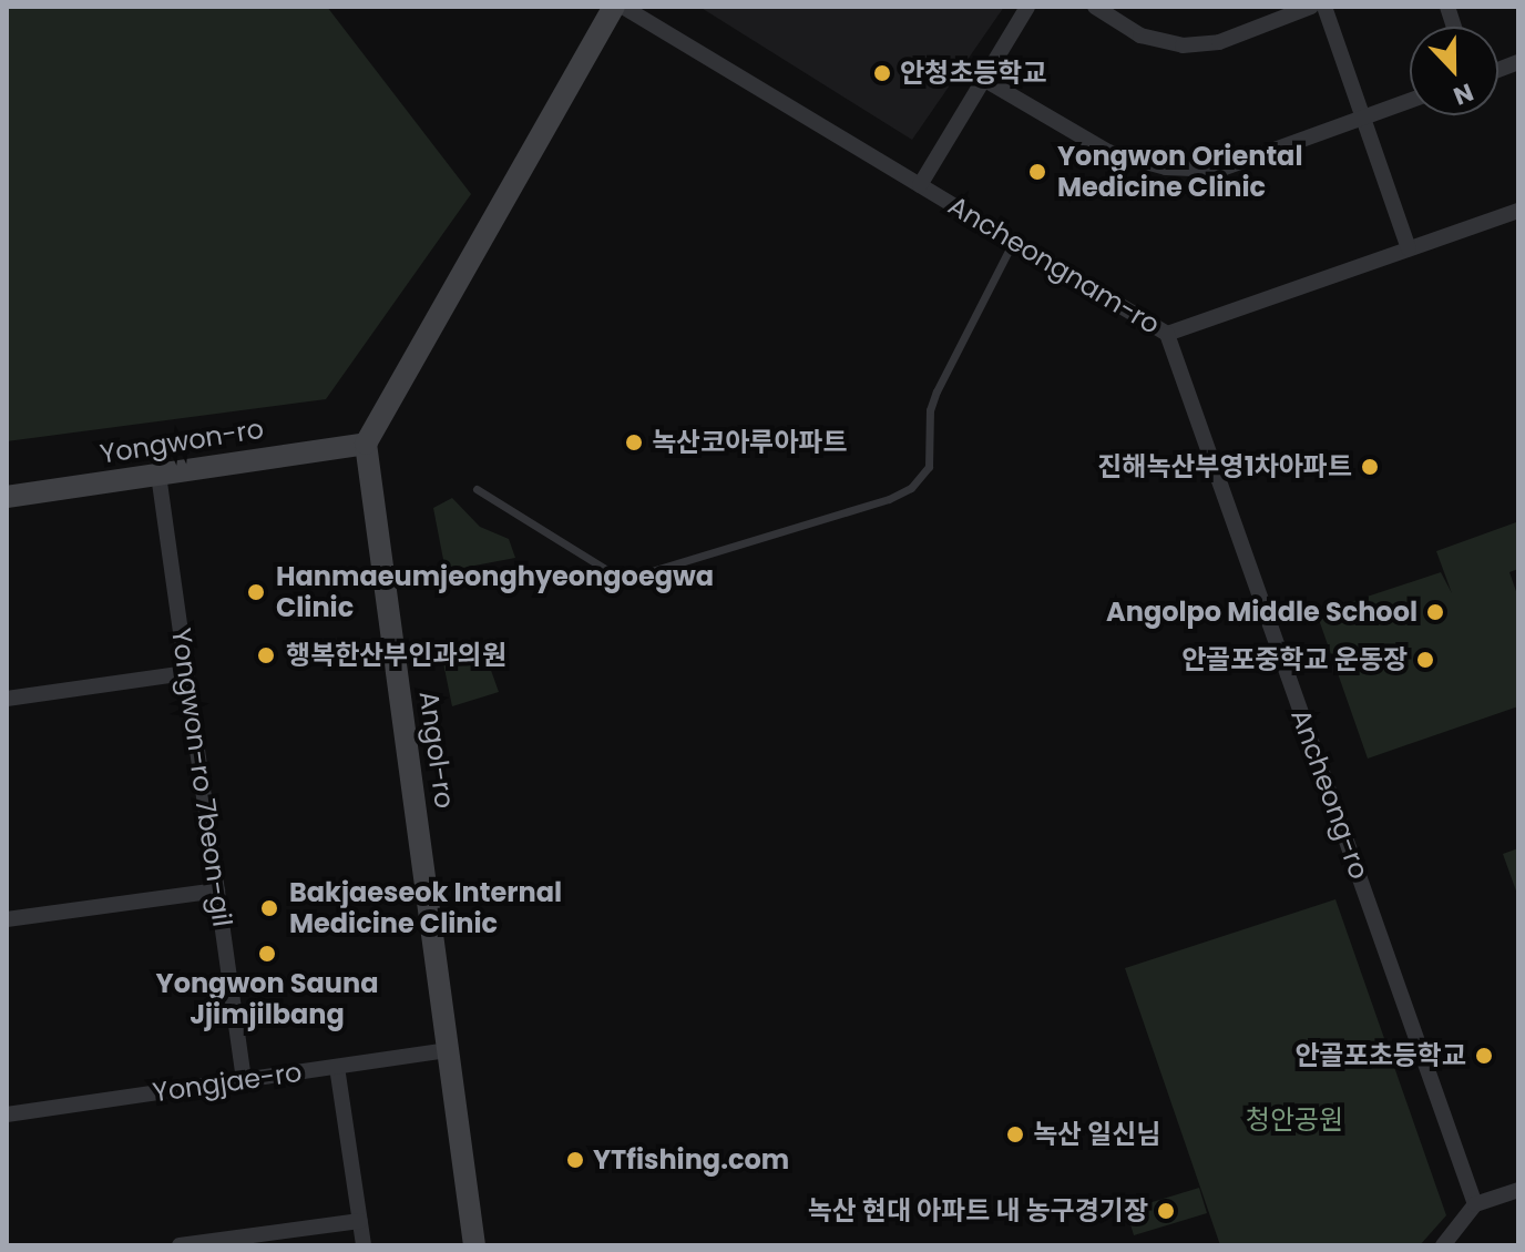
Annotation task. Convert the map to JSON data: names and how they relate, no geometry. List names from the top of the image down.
{
  "streets": {
    "main road": ["Yongwon-ro", "Angol-ro"],
    "street": [
      "Ancheongnam-ro",
      "Yongwon-ro 7beon-gil",
      "Ancheong-ro",
      "Yongjae-ro"
    ]
  },
  "crossings": [
    ["Ancheongnam-ro", "Ancheong-ro"],
    ["Yongwon-ro", "Angol-ro"],
    ["Yongwon-ro", "Yongwon-ro 7beon-gil"],
    ["Angol-ro", "Yongjae-ro"],
    ["Yongwon-ro 7beon-gil", "Yongjae-ro"]
  ],
  "parks": ["청안공원"],
  "places": [
    "안청초등학교",
    "Yongwon Oriental Medicine Clinic",
    "녹산코아루아파트",
    "진해녹산부영1차아파트",
    "Hanmaeumjeonghyeongoegwa Clinic",
    "Angolpo Middle School",
    "행복한산부인과의원",
    "안골포중학교 운동장",
    "Bakjaeseok Internal Medicine Clinic",
    "Yongwon Sauna Jjimjilbang",
    "안골포초등학교",
    "녹산 일신님",
    "YTfishing.com",
    "녹산 현대 아파트 내 농구경기장"
  ],
  "north": "bottom"
}
